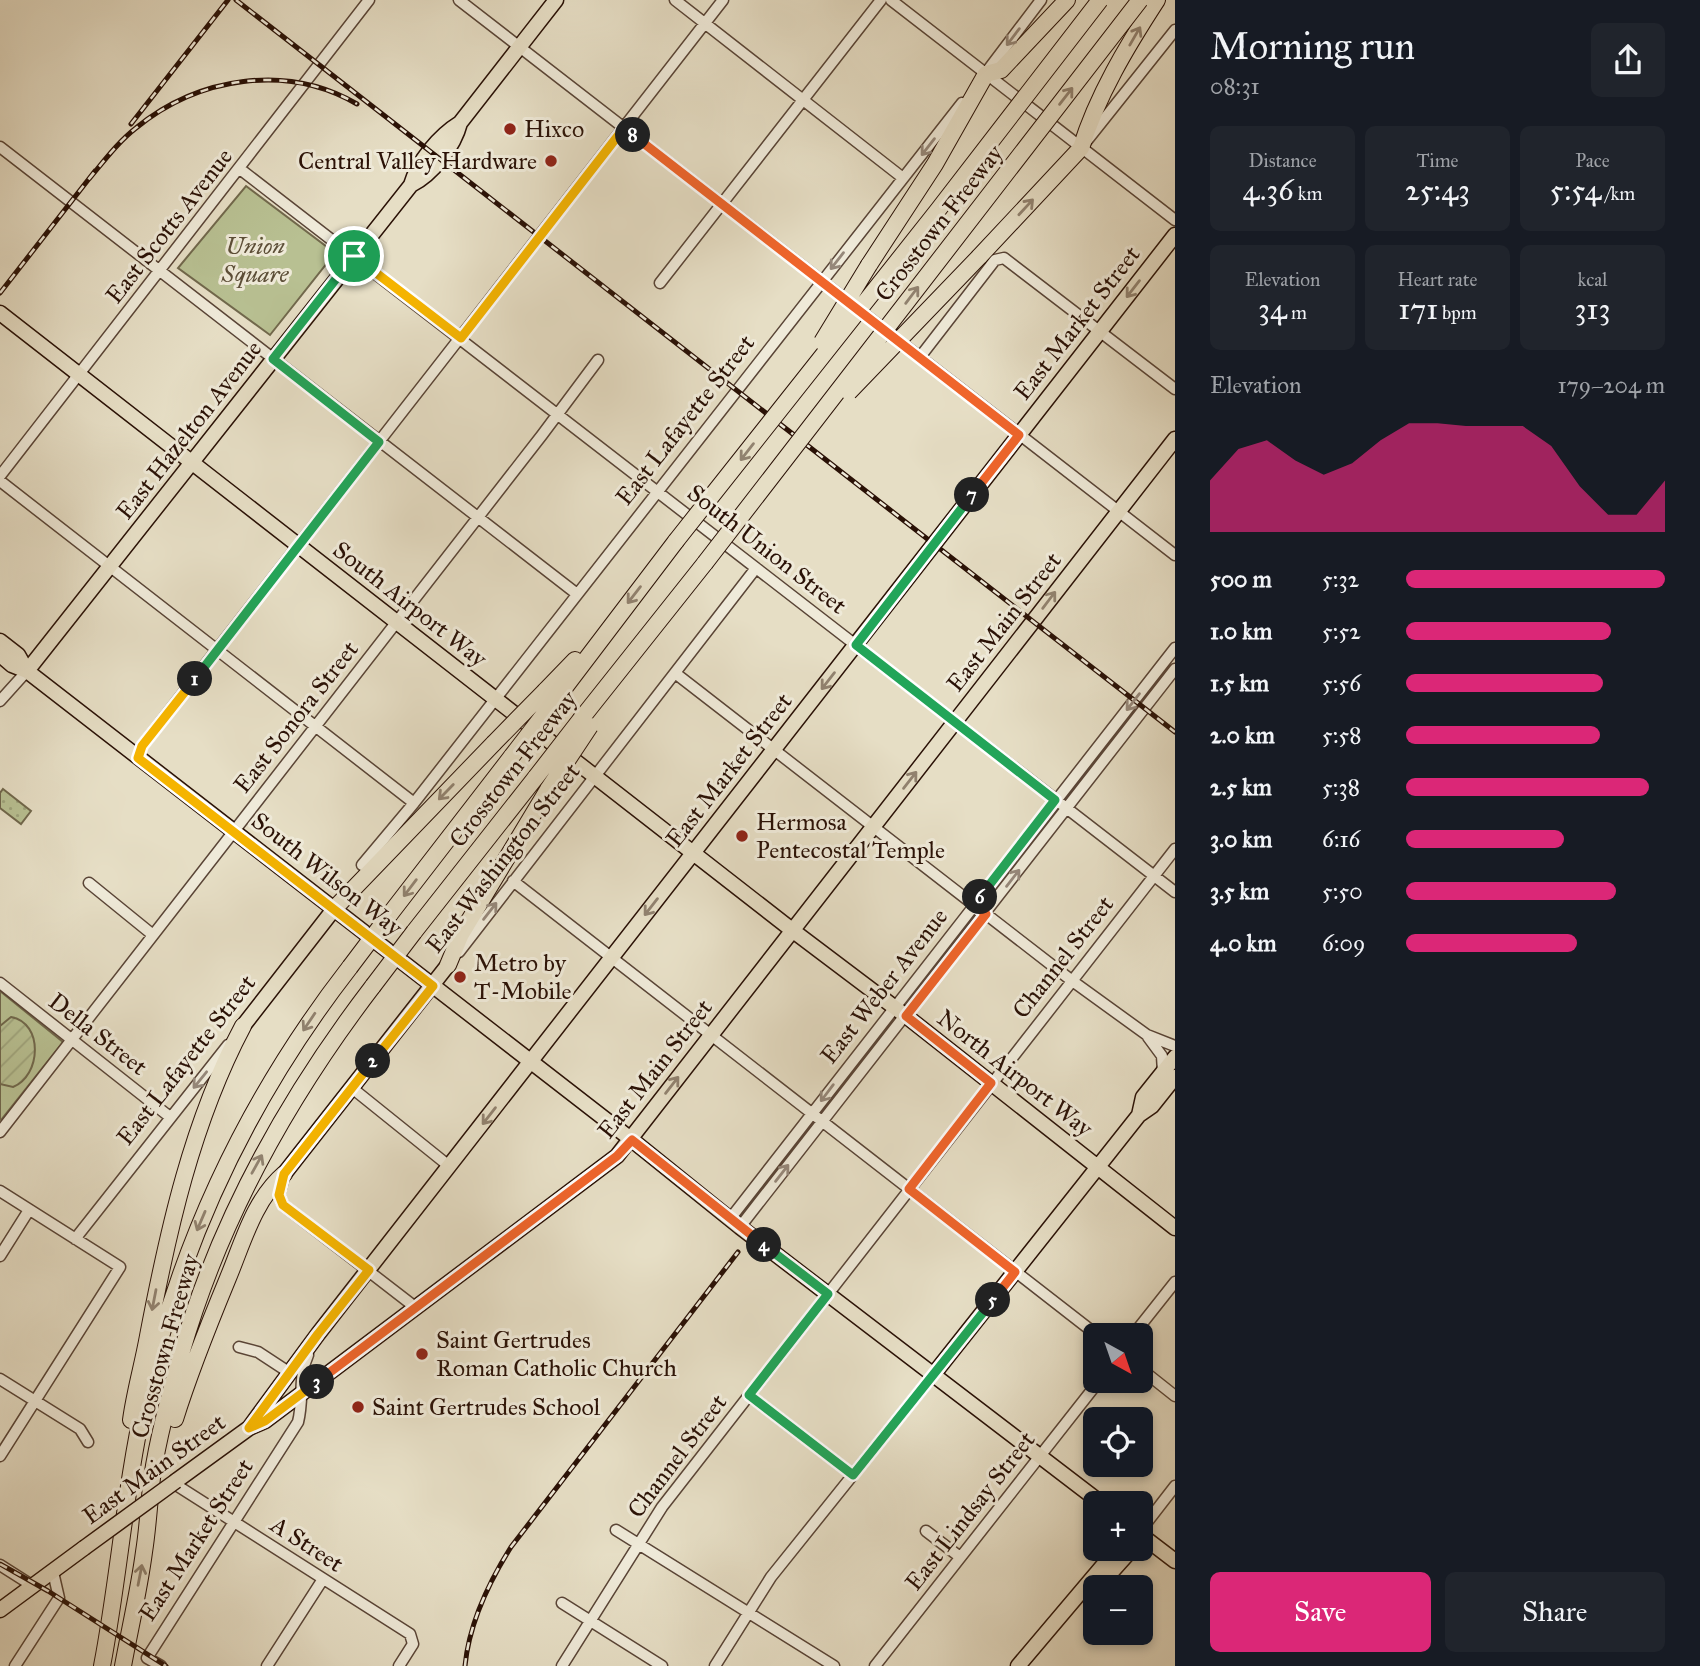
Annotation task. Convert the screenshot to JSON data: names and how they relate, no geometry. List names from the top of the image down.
{
  "streets": {
    "highway": ["Crosstown Freeway"],
    "main road": [
      "East Market Street",
      "East Lafayette Street",
      "East Hazelton Avenue",
      "South Airport Way",
      "East Main Street",
      "East Washington Street",
      "South Wilson Way",
      "North Airport Way"
    ],
    "street": [
      "East Scotts Avenue",
      "South Union Street",
      "East Sonora Street",
      "Channel Street",
      "East Weber Avenue",
      "Della Street",
      "East Lindsay Street",
      "A Street"
    ]
  },
  "crossings": [
    ["East Scotts Avenue", "South Union Street"],
    ["East Scotts Avenue", "South Airport Way"],
    ["East Market Street", "South Union Street"],
    ["East Market Street", "South Airport Way"],
    ["East Market Street", "East Main Street"],
    ["East Market Street", "South Wilson Way"],
    ["East Market Street", "A Street"],
    ["East Lafayette Street", "South Union Street"],
    ["East Lafayette Street", "South Airport Way"],
    ["East Lafayette Street", "South Wilson Way"],
    ["East Lafayette Street", "Della Street"],
    ["East Hazelton Avenue", "South Union Street"],
    ["East Hazelton Avenue", "South Airport Way"],
    ["East Hazelton Avenue", "South Wilson Way"],
    ["South Union Street", "East Main Street"],
    ["South Union Street", "East Sonora Street"],
    ["South Union Street", "East Washington Street"],
    ["South Union Street", "Channel Street"],
    ["South Union Street", "East Weber Avenue"],
    ["South Airport Way", "East Main Street"],
    ["South Airport Way", "East Sonora Street"],
    ["South Airport Way", "East Washington Street"],
    ["South Airport Way", "North Airport Way"],
    ["East Main Street", "South Wilson Way"],
    ["East Main Street", "North Airport Way"],
    ["East Main Street", "A Street"],
    ["East Sonora Street", "South Wilson Way"],
    ["East Sonora Street", "Della Street"],
    ["East Washington Street", "South Wilson Way"],
    ["South Wilson Way", "Channel Street"],
    ["South Wilson Way", "East Weber Avenue"],
    ["South Wilson Way", "East Lindsay Street"],
    ["Channel Street", "North Airport Way"],
    ["East Weber Avenue", "North Airport Way"]
  ],
  "parks": ["Union Square"],
  "places": [
    "Hixco",
    "Central Valley Hardware",
    "Hermosa Pentecostal Temple",
    "Metro by T-Mobile",
    "Saint Gertrudes Roman Catholic Church",
    "Saint Gertrudes School"
  ],
  "north": "bottom right",
  "page": {
    "heading": ["Morning run", "08:31"],
    "pins": [
      "8",
      "7",
      "1",
      "6",
      "2",
      "4",
      "5",
      "3"
    ],
    "stats": [
      ["Distance", "4.36 km"],
      ["Time", "25:43"],
      ["Pace", "5:54 /km"],
      ["Elevation", "34 m"],
      ["Heart rate", "171 bpm"],
      ["kcal", "313"]
    ],
    "chart": ["Elevation", "179–204 m"],
    "list": [
      {
        "name": "500 m",
        "note": "5:32"
      },
      {
        "name": "1.0 km",
        "note": "5:52"
      },
      {
        "name": "1.5 km",
        "note": "5:56"
      },
      {
        "name": "2.0 km",
        "note": "5:58"
      },
      {
        "name": "2.5 km",
        "note": "5:38"
      },
      {
        "name": "3.0 km",
        "note": "6:16"
      },
      {
        "name": "3.5 km",
        "note": "5:50"
      },
      {
        "name": "4.0 km",
        "note": "6:09"
      }
    ],
    "map_buttons": ["+", "−"],
    "buttons": ["Save", "Share"]
  }
}
